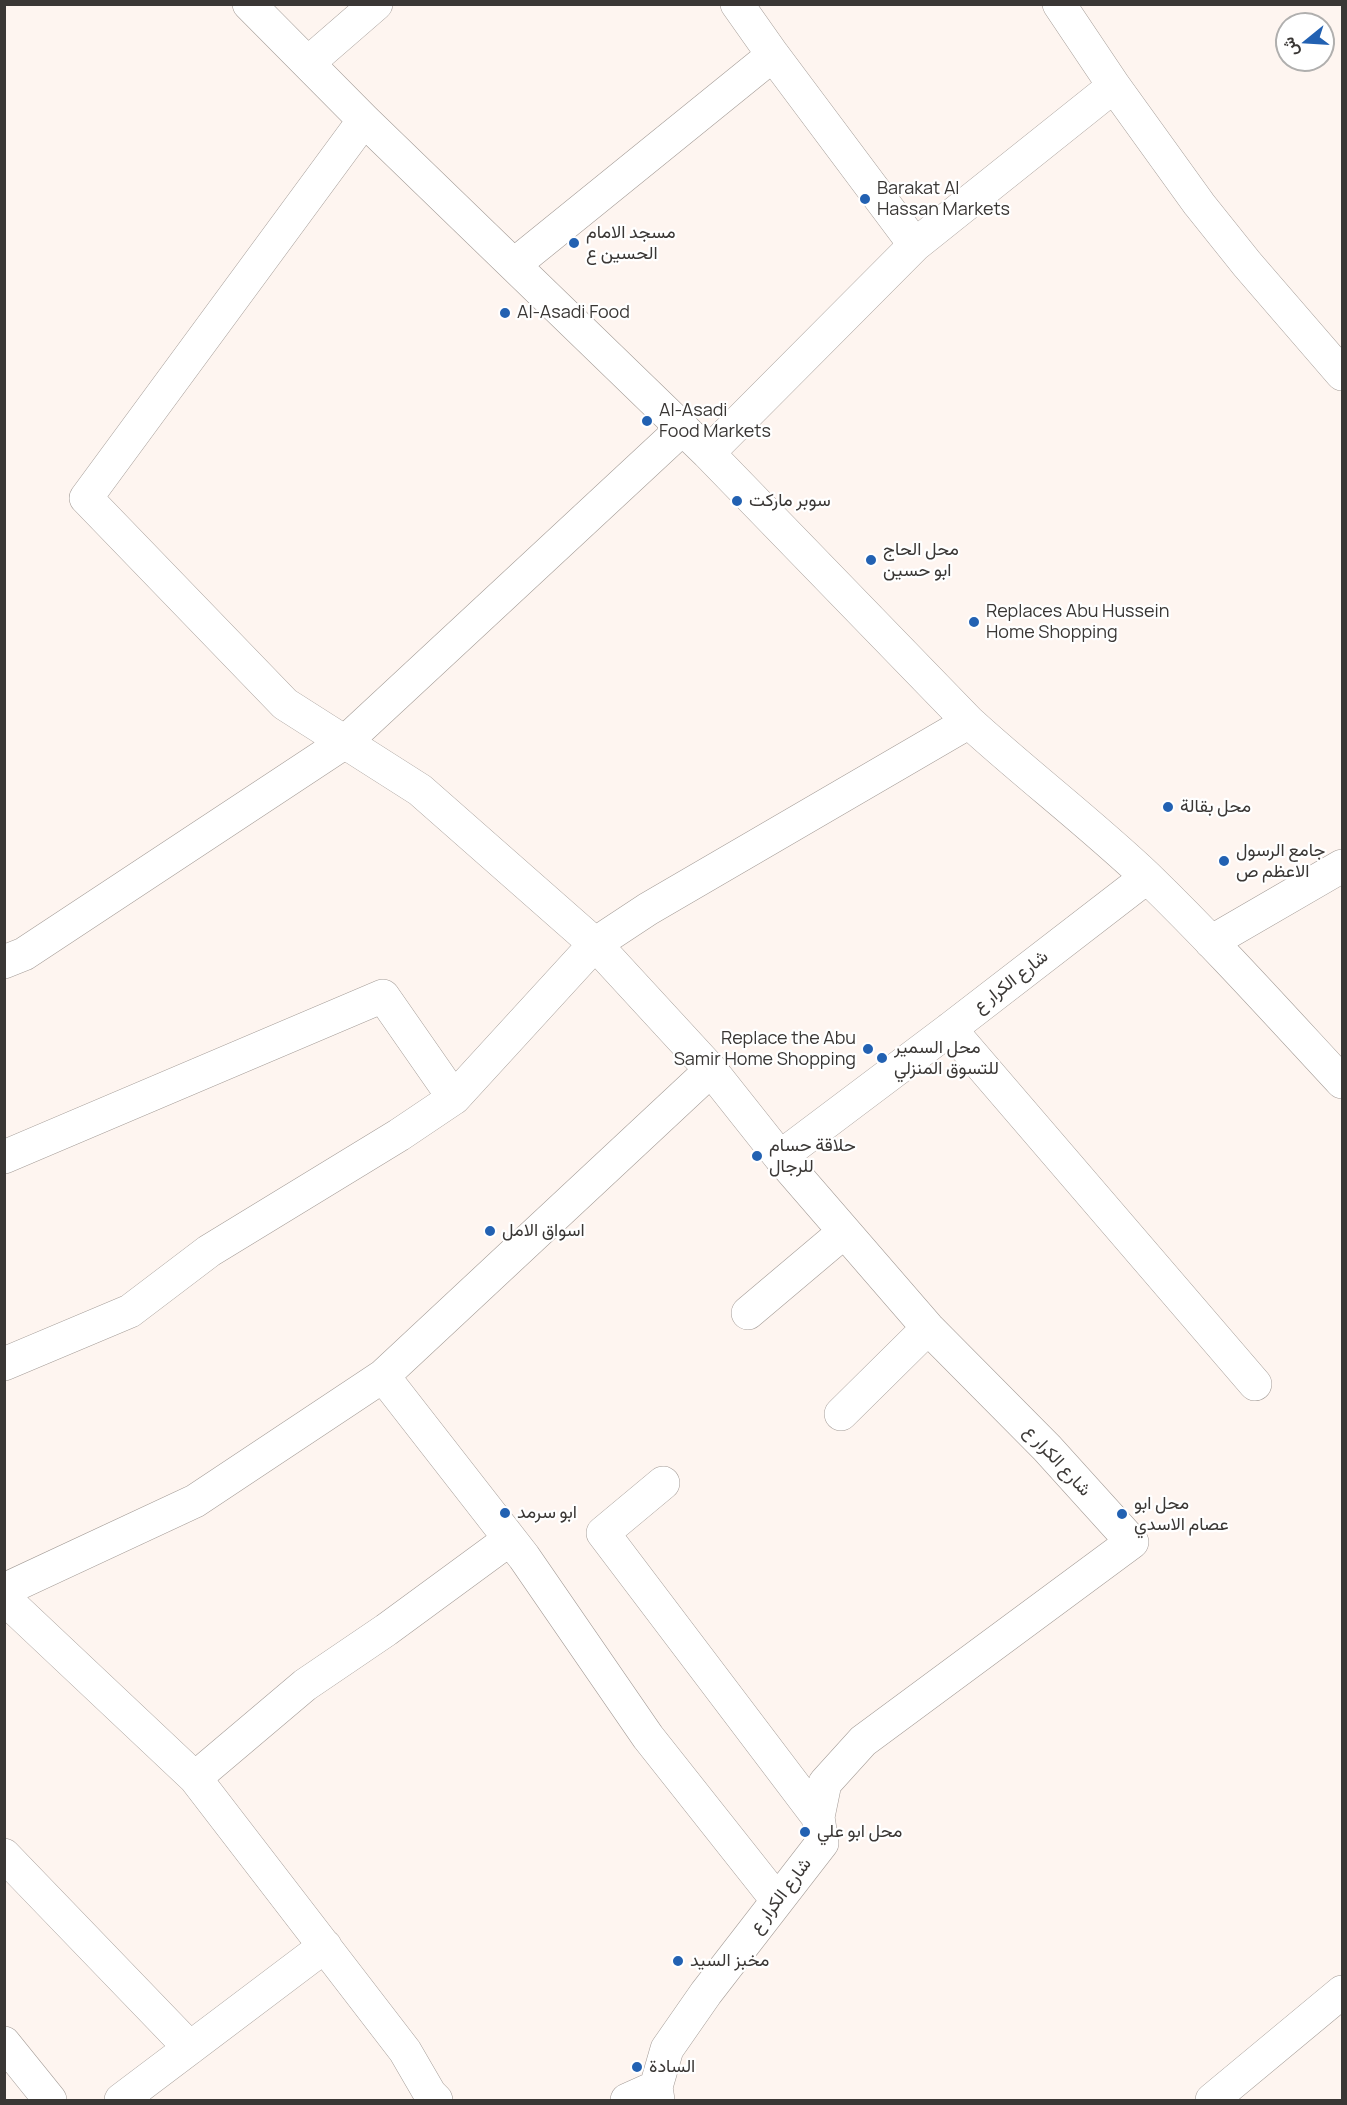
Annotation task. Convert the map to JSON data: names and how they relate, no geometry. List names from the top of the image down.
{
  "streets": {
    "street": ["شارع الكرار ع"]
  },
  "places": [
    "Barakat Al Hassan Markets",
    "مسجد الامام الحسين ع",
    "Al-Asadi Food",
    "Al-Asadi Food Markets",
    "سوبر ماركت",
    "محل الحاج ابو حسين",
    "Replaces Abu Hussein Home Shopping",
    "محل بقالة",
    "جامع الرسول الاعظم ص",
    "Replace the Abu Samir Home Shopping",
    "محل السمير للتسوق المنزلي",
    "حلاقة حسام للرجال",
    "اسواق الامل",
    "ابو سرمد",
    "محل ابو عصام الاسدي",
    "محل ابو علي",
    "مخبز السيد",
    "السادة"
  ],
  "north": "left"
}
